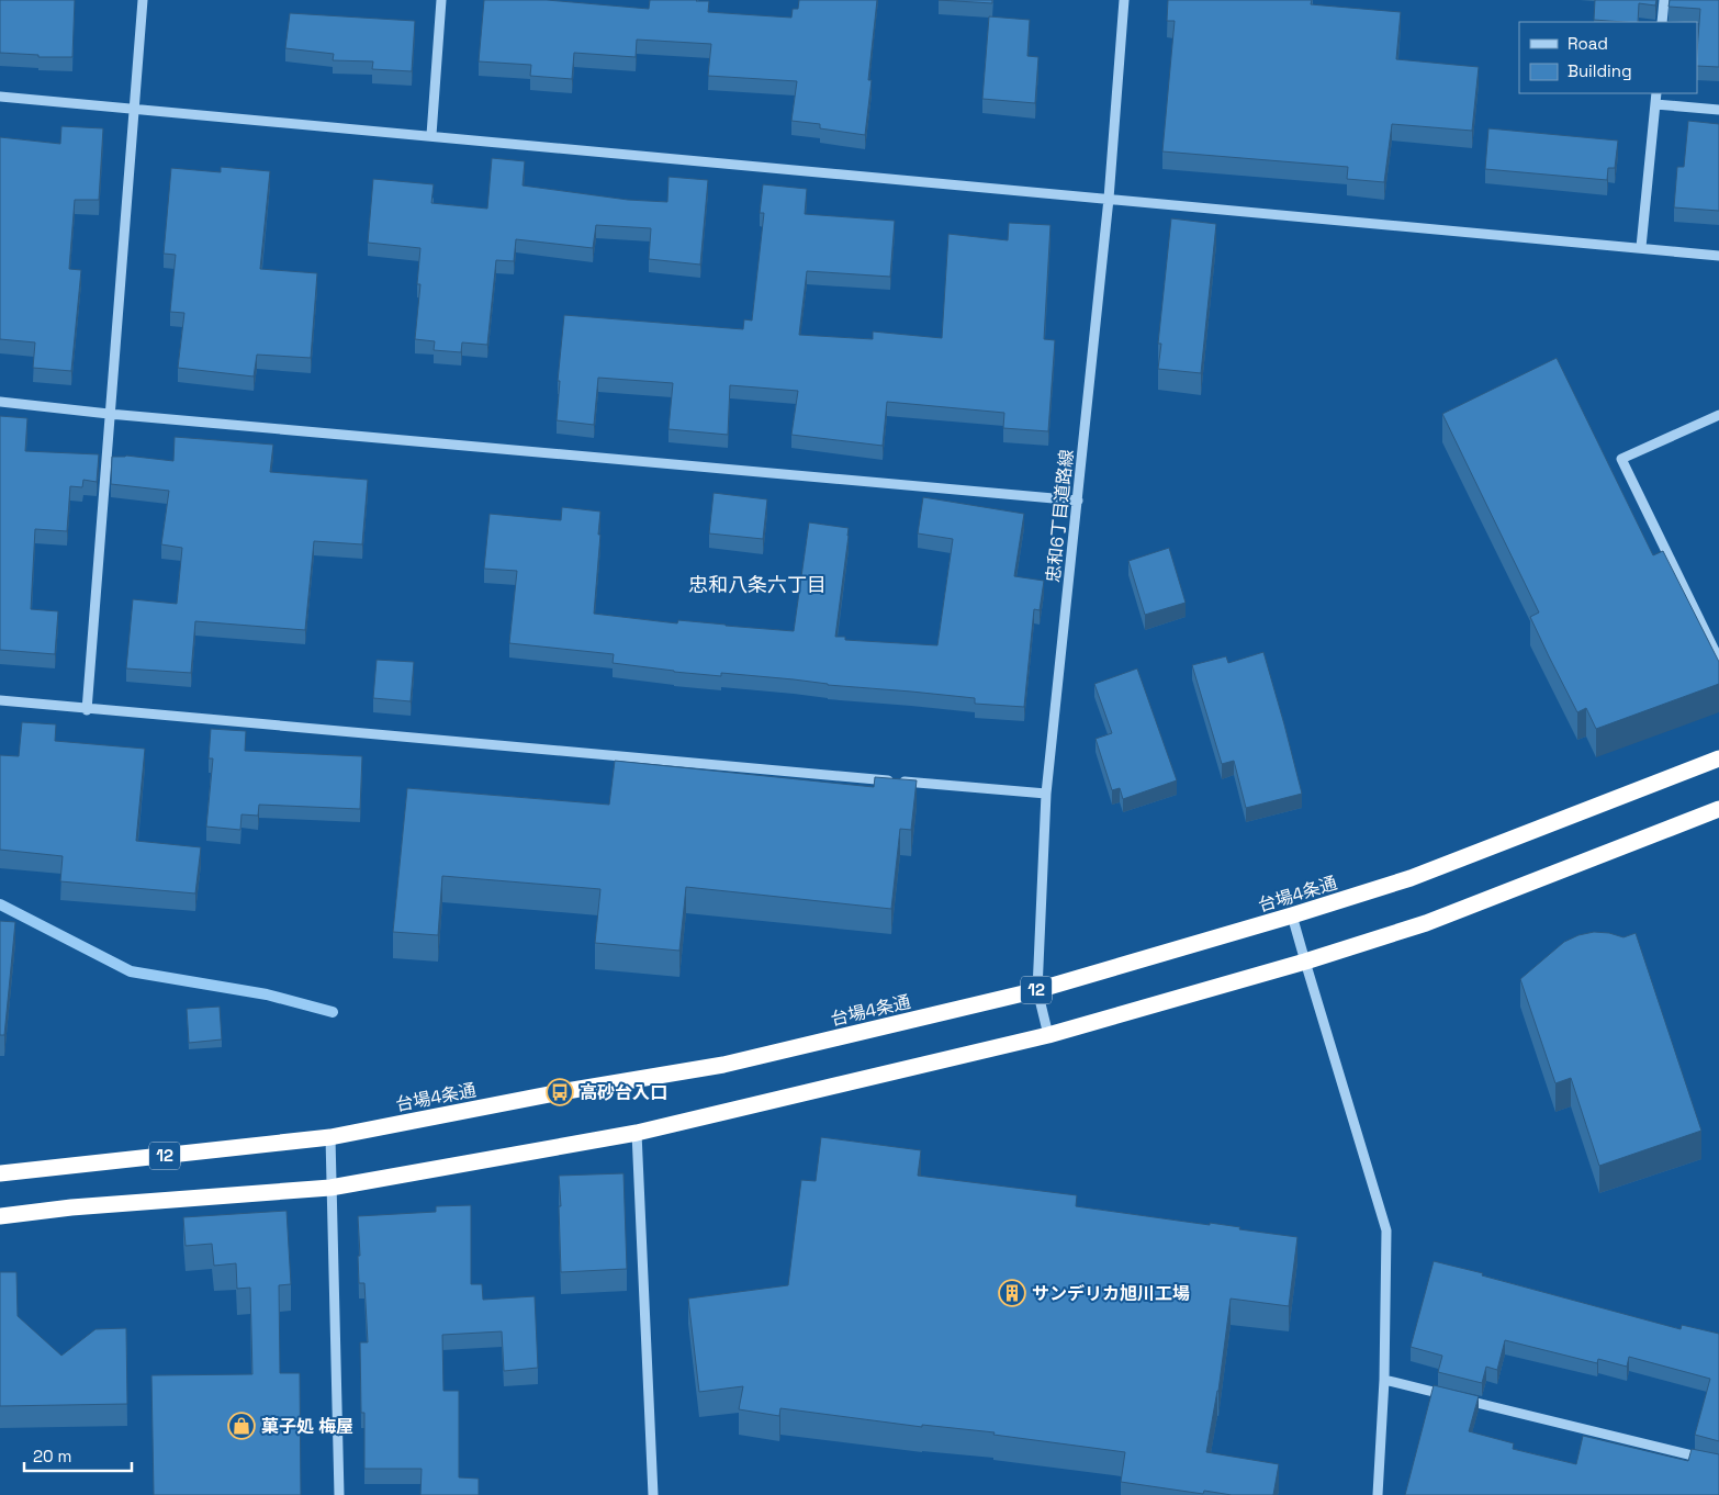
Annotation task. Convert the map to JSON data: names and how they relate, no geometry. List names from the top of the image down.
{
  "streets": {
    "highway": ["台場4条通", "12"],
    "street": ["忠和6丁目道路線"]
  },
  "crossings": [
    ["忠和6丁目道路線", "台場4条通"]
  ],
  "districts": ["忠和八条六丁目"],
  "places": {
    "bus stop": ["高砂台入口"],
    "building": ["サンデリカ旭川工場"],
    "shop": ["菓子処 梅屋"]
  },
  "legend": ["Road", "Building"],
  "scale_bar": "20 m"
}
